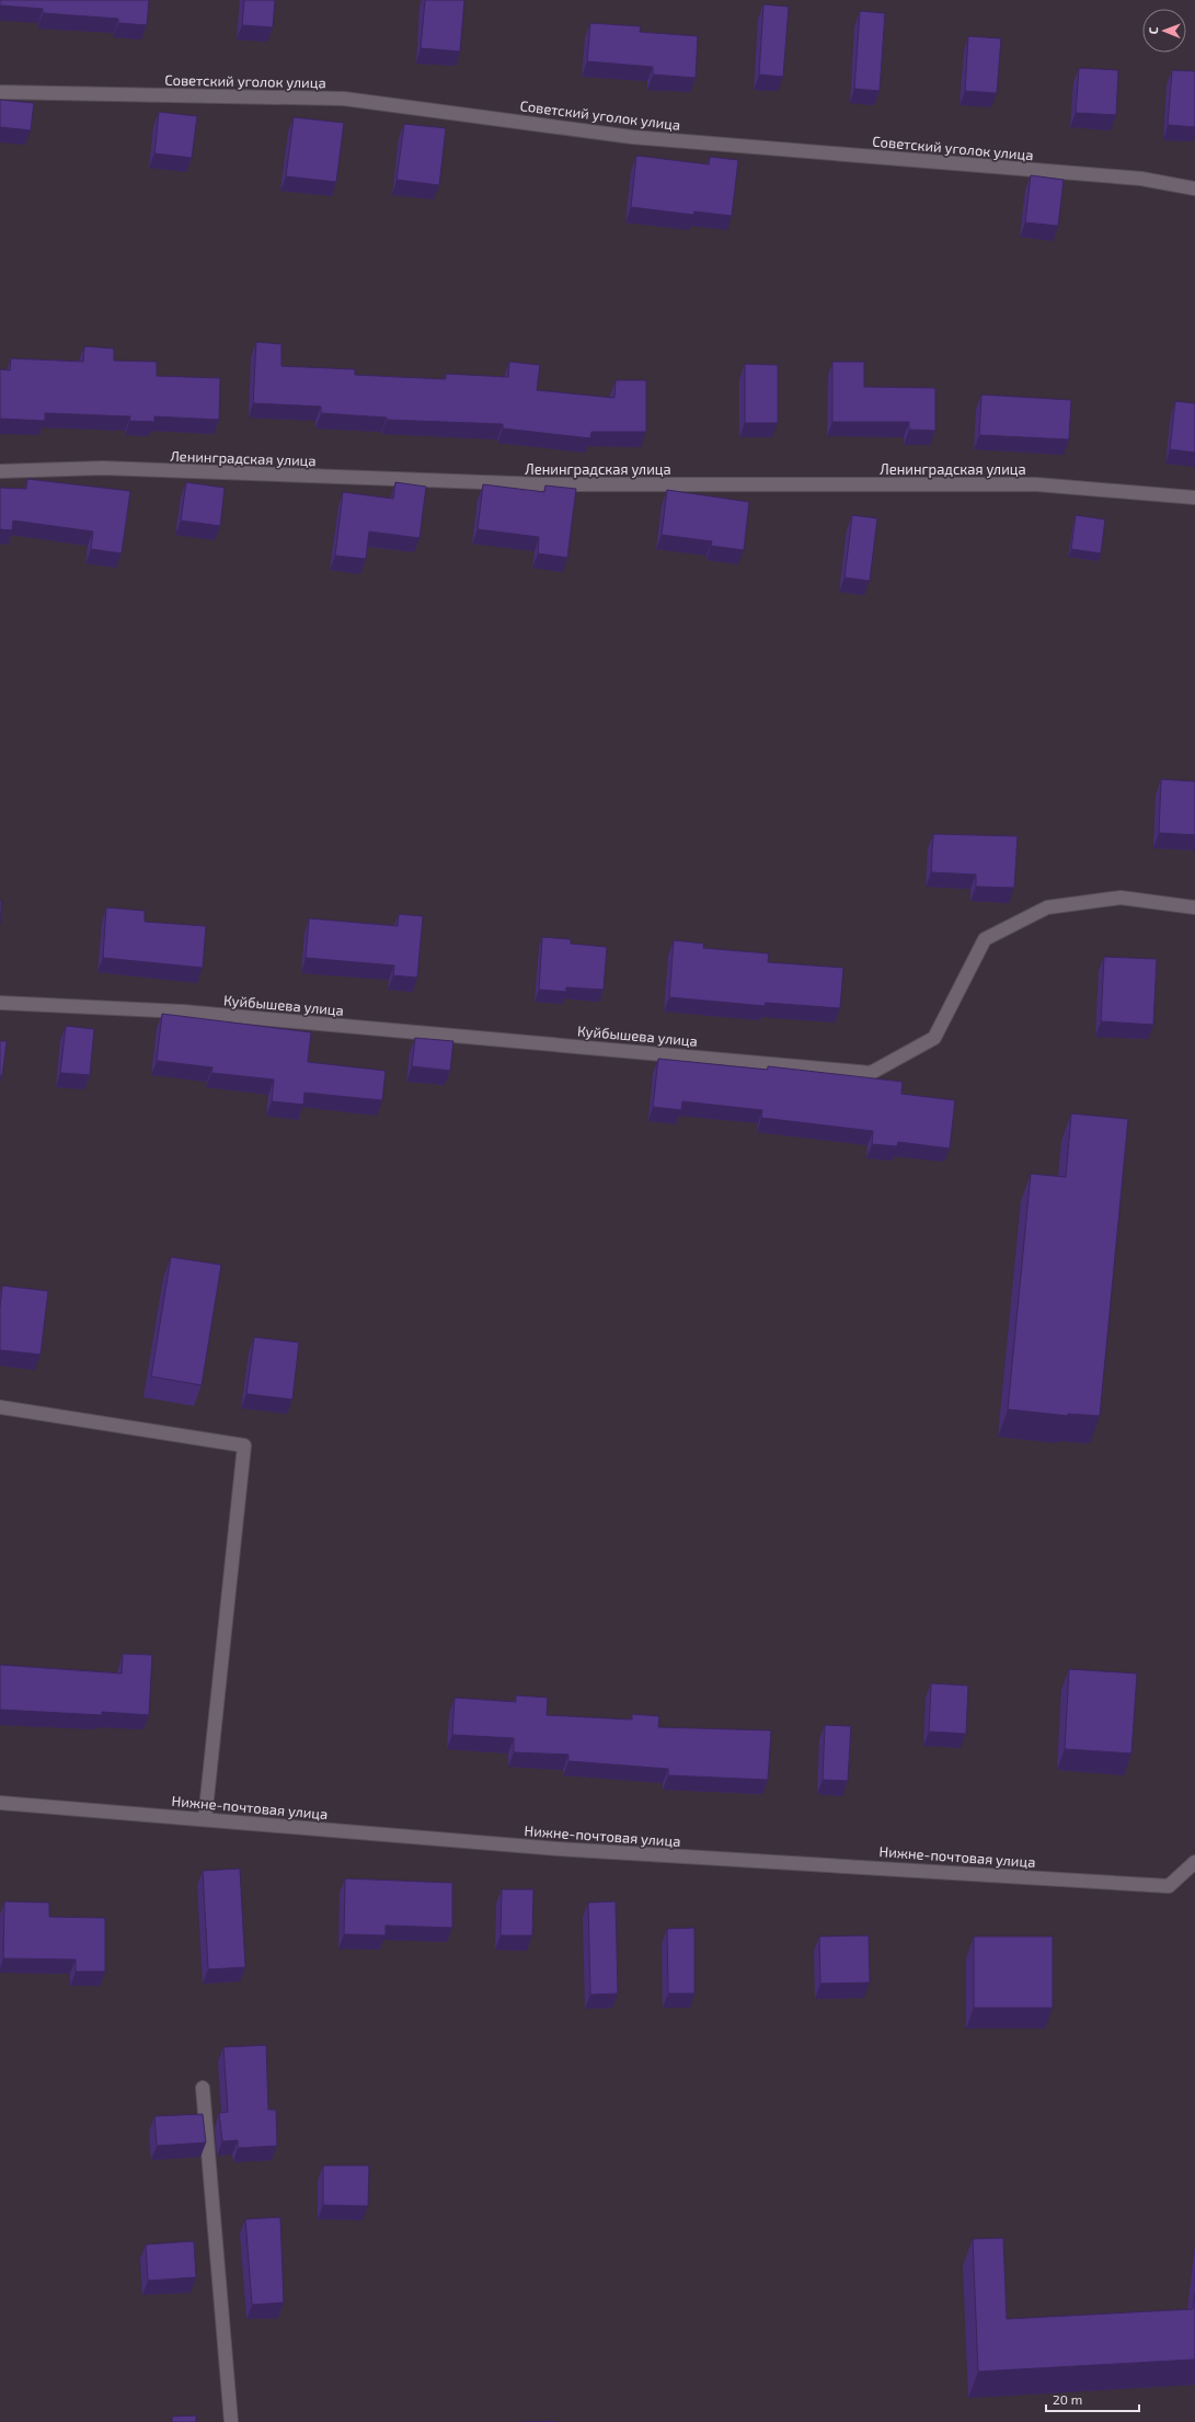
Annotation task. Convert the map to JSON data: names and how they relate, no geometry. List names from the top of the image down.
{
  "streets": {
    "street": [
      "Советский уголок улица",
      "Ленинградская улица",
      "Куйбышева улица",
      "Нижне-почтовая улица"
    ]
  },
  "scale_bar": "20 m",
  "north": "left"
}
